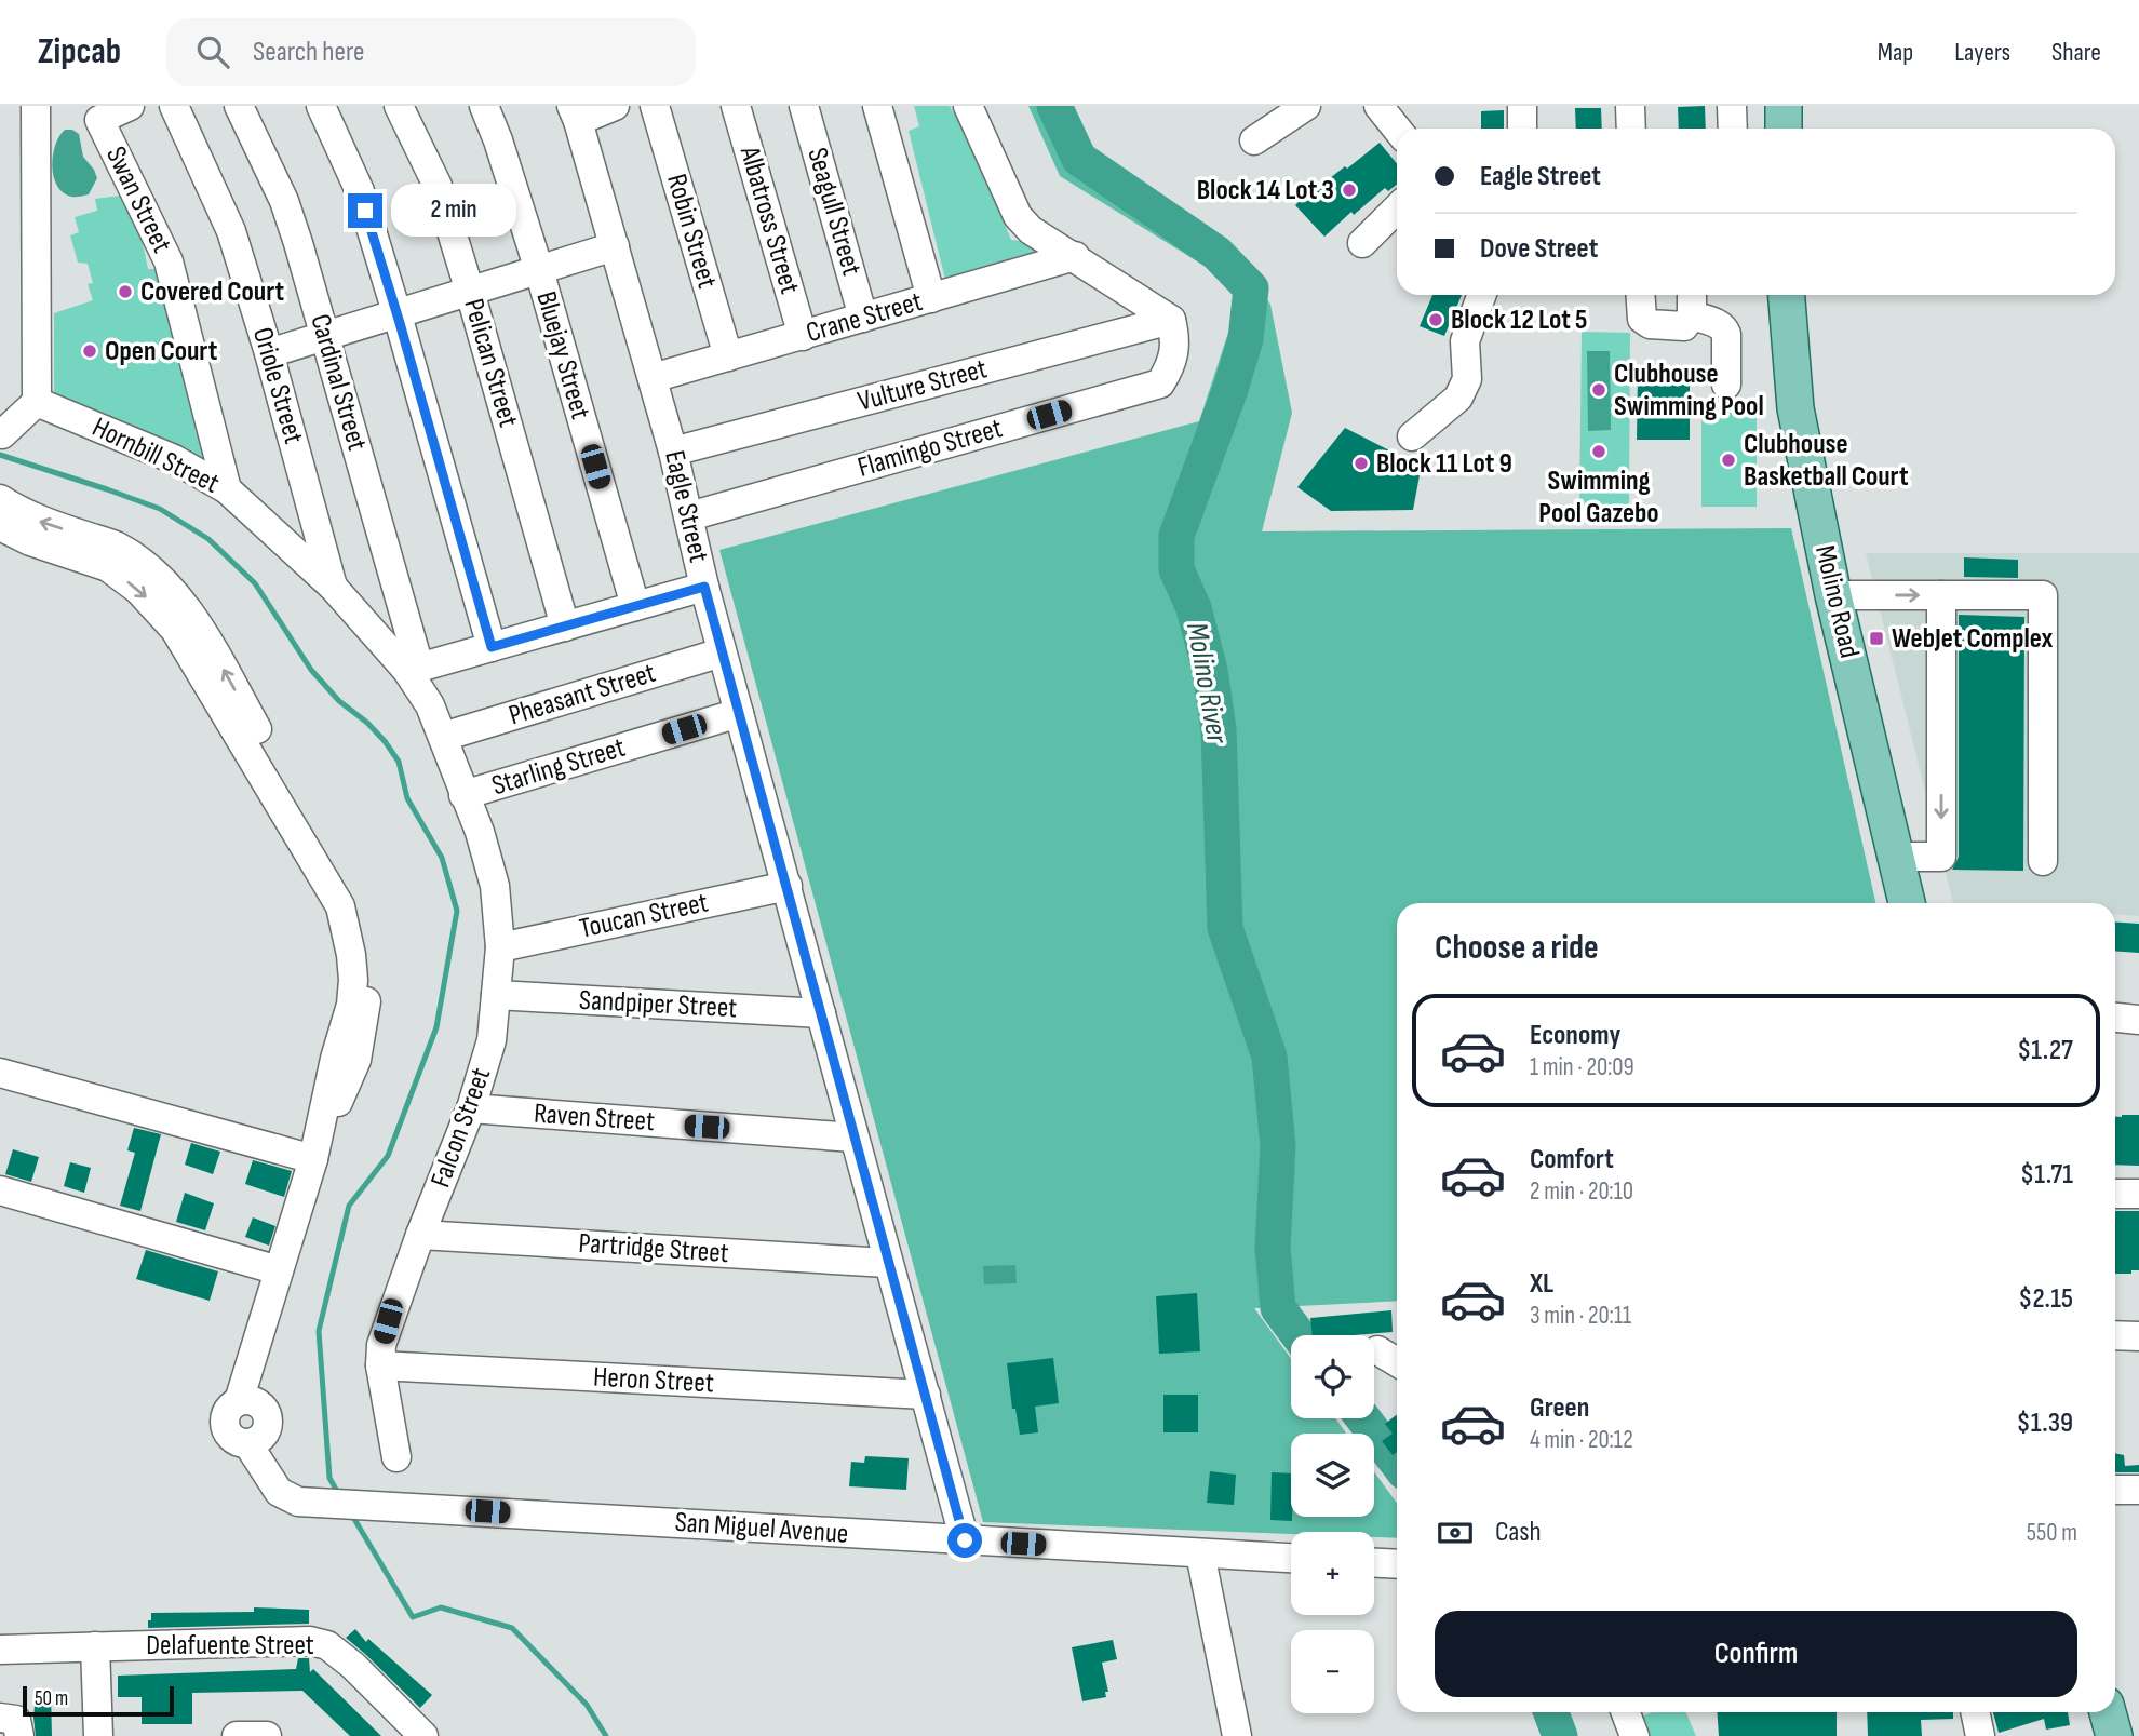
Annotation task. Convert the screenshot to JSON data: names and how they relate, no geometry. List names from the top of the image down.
{
  "streets": {
    "main road": ["Molino Road"],
    "street": [
      "Swan Street",
      "Seagull Street",
      "Albatross Street",
      "Robin Street",
      "Crane Street",
      "Bluejay Street",
      "Pelican Street",
      "Cardinal Street",
      "Oriole Street",
      "Vulture Street",
      "Flamingo Street",
      "Hornbill Street",
      "Eagle Street",
      "Pheasant Street",
      "Starling Street",
      "Toucan Street",
      "Sandpiper Street",
      "Raven Street",
      "Falcon Street",
      "Partridge Street",
      "Heron Street",
      "San Miguel Avenue",
      "Delafuente Street"
    ]
  },
  "crossings": [
    ["Swan Street", "Hornbill Street"],
    ["Seagull Street", "Crane Street"],
    ["Albatross Street", "Crane Street"],
    ["Robin Street", "Crane Street"],
    ["Crane Street", "Eagle Street"],
    ["Cardinal Street", "Hornbill Street"],
    ["Oriole Street", "Hornbill Street"],
    ["Vulture Street", "Flamingo Street"],
    ["Vulture Street", "Eagle Street"],
    ["Flamingo Street", "Eagle Street"],
    ["Hornbill Street", "Pheasant Street"],
    ["Hornbill Street", "Starling Street"],
    ["Hornbill Street", "Falcon Street"],
    ["Eagle Street", "Pheasant Street"],
    ["Eagle Street", "Starling Street"],
    ["Eagle Street", "Toucan Street"],
    ["Eagle Street", "Sandpiper Street"],
    ["Eagle Street", "Raven Street"],
    ["Eagle Street", "Partridge Street"],
    ["Eagle Street", "Heron Street"],
    ["Eagle Street", "San Miguel Avenue"],
    ["Starling Street", "Falcon Street"],
    ["Toucan Street", "Falcon Street"],
    ["Sandpiper Street", "Falcon Street"],
    ["Raven Street", "Falcon Street"],
    ["Falcon Street", "Partridge Street"],
    ["Falcon Street", "Heron Street"]
  ],
  "water": ["Molino River"],
  "places": {
    "other": [
      "Block 14 Lot 3",
      "Covered Court",
      "Block 12 Lot 5",
      "Open Court",
      "Clubhouse Swimming Pool",
      "Swimming Pool Gazebo",
      "Clubhouse Basketball Court",
      "Block 11 Lot 9"
    ],
    "transit": ["WebJet Complex"]
  },
  "scale_bar": "50 m",
  "page": {
    "header": "Zipcab",
    "search": "Search here",
    "nav": ["Map", "Layers", "Share"],
    "banner": ["Eagle Street", "Dove Street"],
    "bubble": "2 min",
    "heading": "Choose a ride",
    "list": [
      {
        "name": "Economy",
        "note": "1 min · 20:09",
        "value": "$1.27"
      },
      {
        "name": "Comfort",
        "note": "2 min · 20:10",
        "value": "$1.71"
      },
      {
        "name": "XL",
        "note": "3 min · 20:11",
        "value": "$2.15"
      },
      {
        "name": "Green",
        "note": "4 min · 20:12",
        "value": "$1.39"
      }
    ],
    "map_buttons": ["+", "−"],
    "pay": ["Cash", "550 m"],
    "buttons": "Confirm",
    "scale": "50 m"
  }
}
